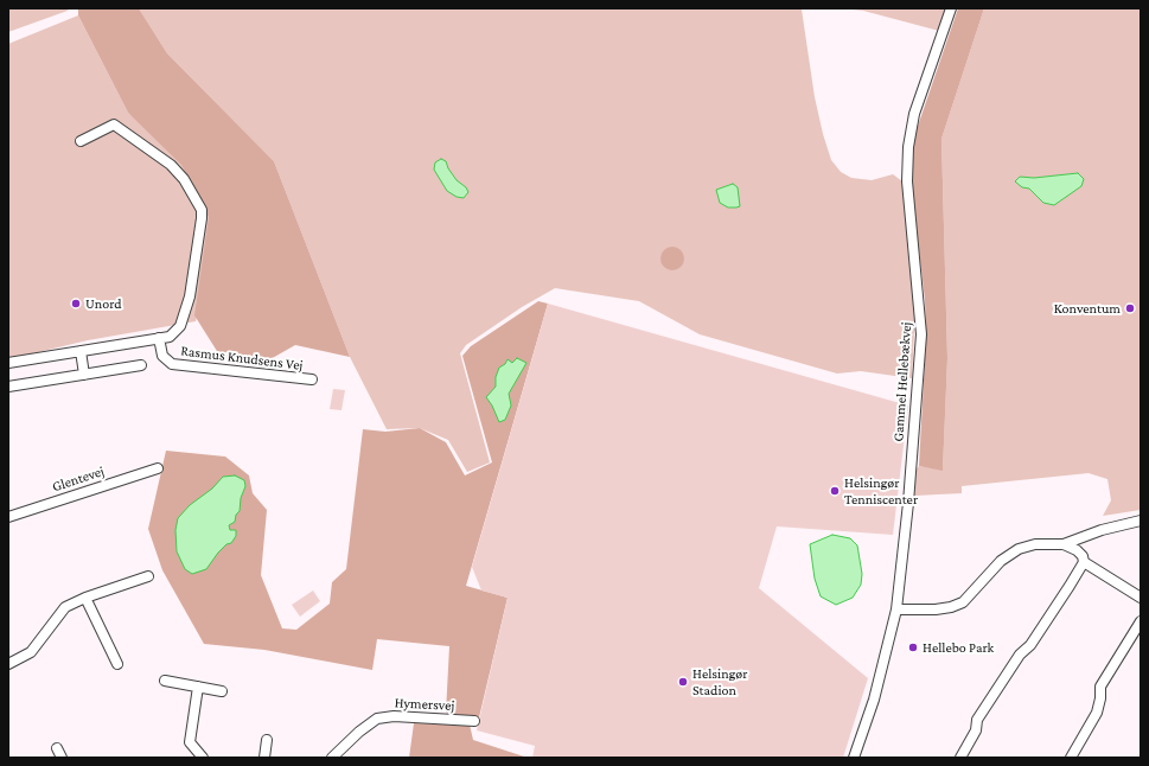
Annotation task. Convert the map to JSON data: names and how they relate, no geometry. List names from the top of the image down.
{
  "streets": {
    "street": [
      "Rasmus Knudsens Vej",
      "Gammel Hellebækvej",
      "Glentevej",
      "Hymersvej"
    ]
  },
  "places": [
    "Unord",
    "Konventum",
    "Helsingør Tenniscenter",
    "Hellebo Park",
    "Helsingør Stadion"
  ]
}
